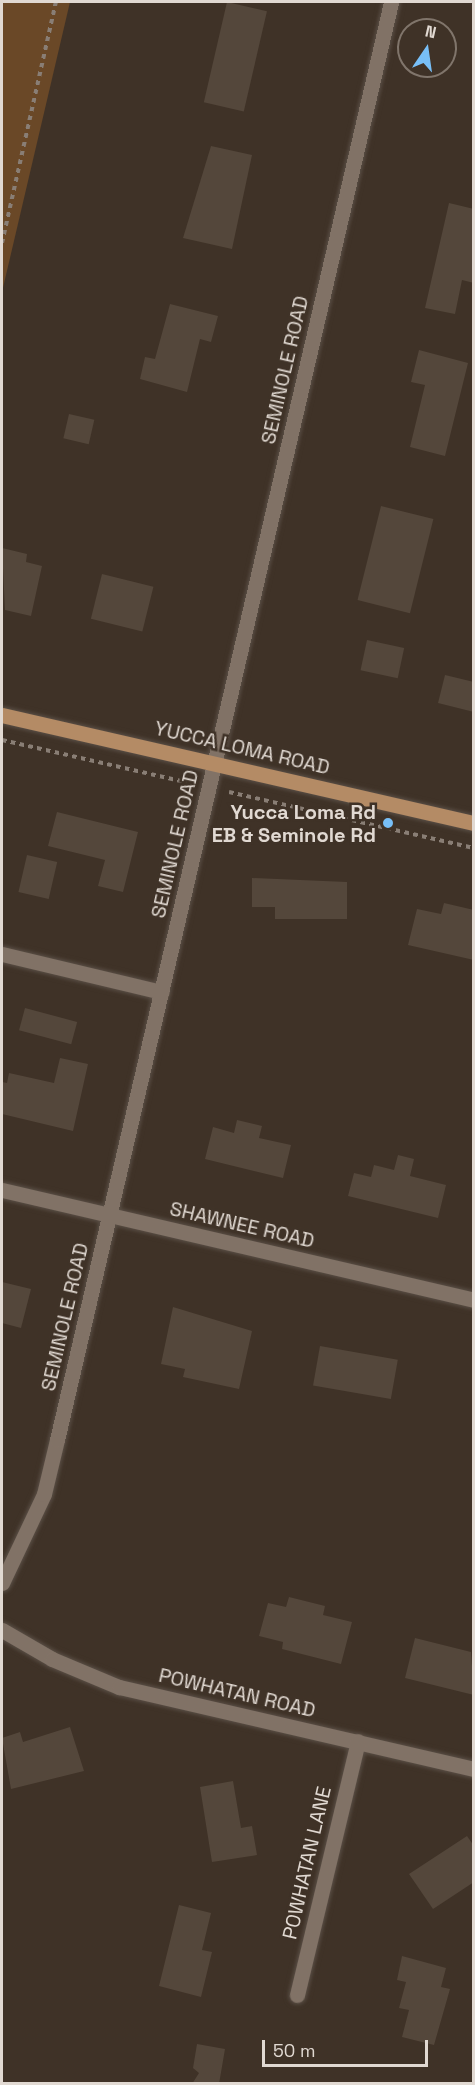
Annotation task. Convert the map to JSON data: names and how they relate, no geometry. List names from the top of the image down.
{
  "streets": {
    "main road": ["YUCCA LOMA ROAD"],
    "street": [
      "SEMINOLE ROAD",
      "SHAWNEE ROAD",
      "POWHATAN ROAD",
      "POWHATAN LANE"
    ]
  },
  "crossings": [
    ["SEMINOLE ROAD", "YUCCA LOMA ROAD"],
    ["SEMINOLE ROAD", "SHAWNEE ROAD"],
    ["POWHATAN ROAD", "POWHATAN LANE"]
  ],
  "places": ["Yucca Loma Rd EB & Seminole Rd"],
  "scale_bar": "50 m",
  "north": "top"
}
